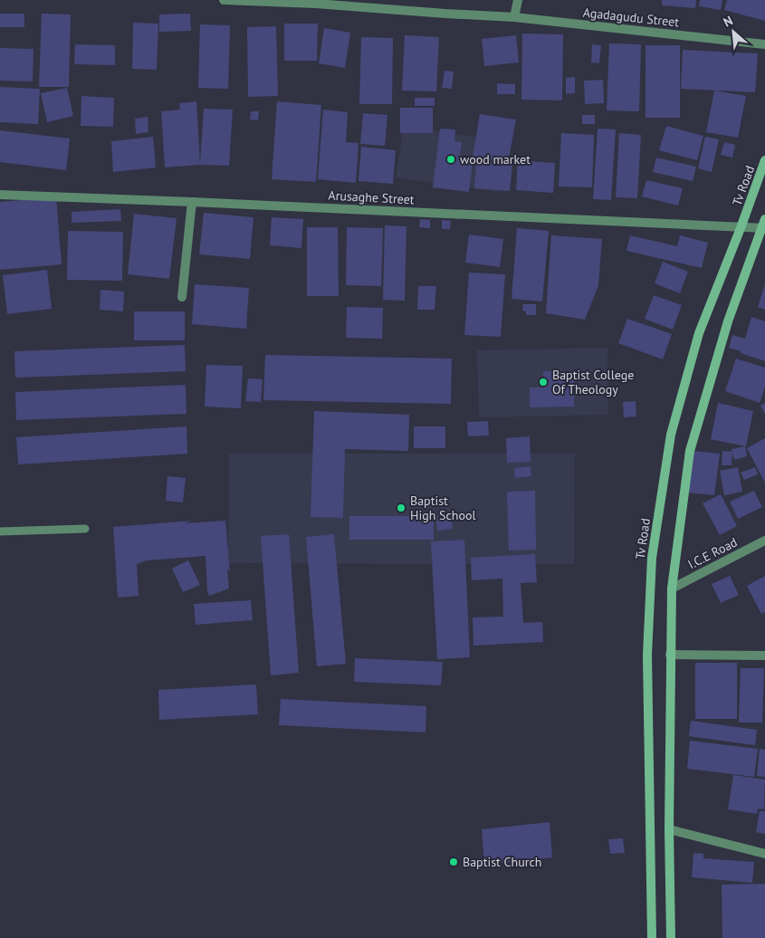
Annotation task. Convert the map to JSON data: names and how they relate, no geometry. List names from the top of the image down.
{
  "streets": {
    "street": [
      "Agadagudu Street",
      "Tv Road",
      "Arusaghe Street",
      "I.C.E Road"
    ]
  },
  "crossings": [
    ["Tv Road", "Arusaghe Street"]
  ],
  "places": [
    "wood market",
    "Baptist College Of Theology",
    "Baptist High School",
    "Baptist Church"
  ],
  "north": "top left"
}
